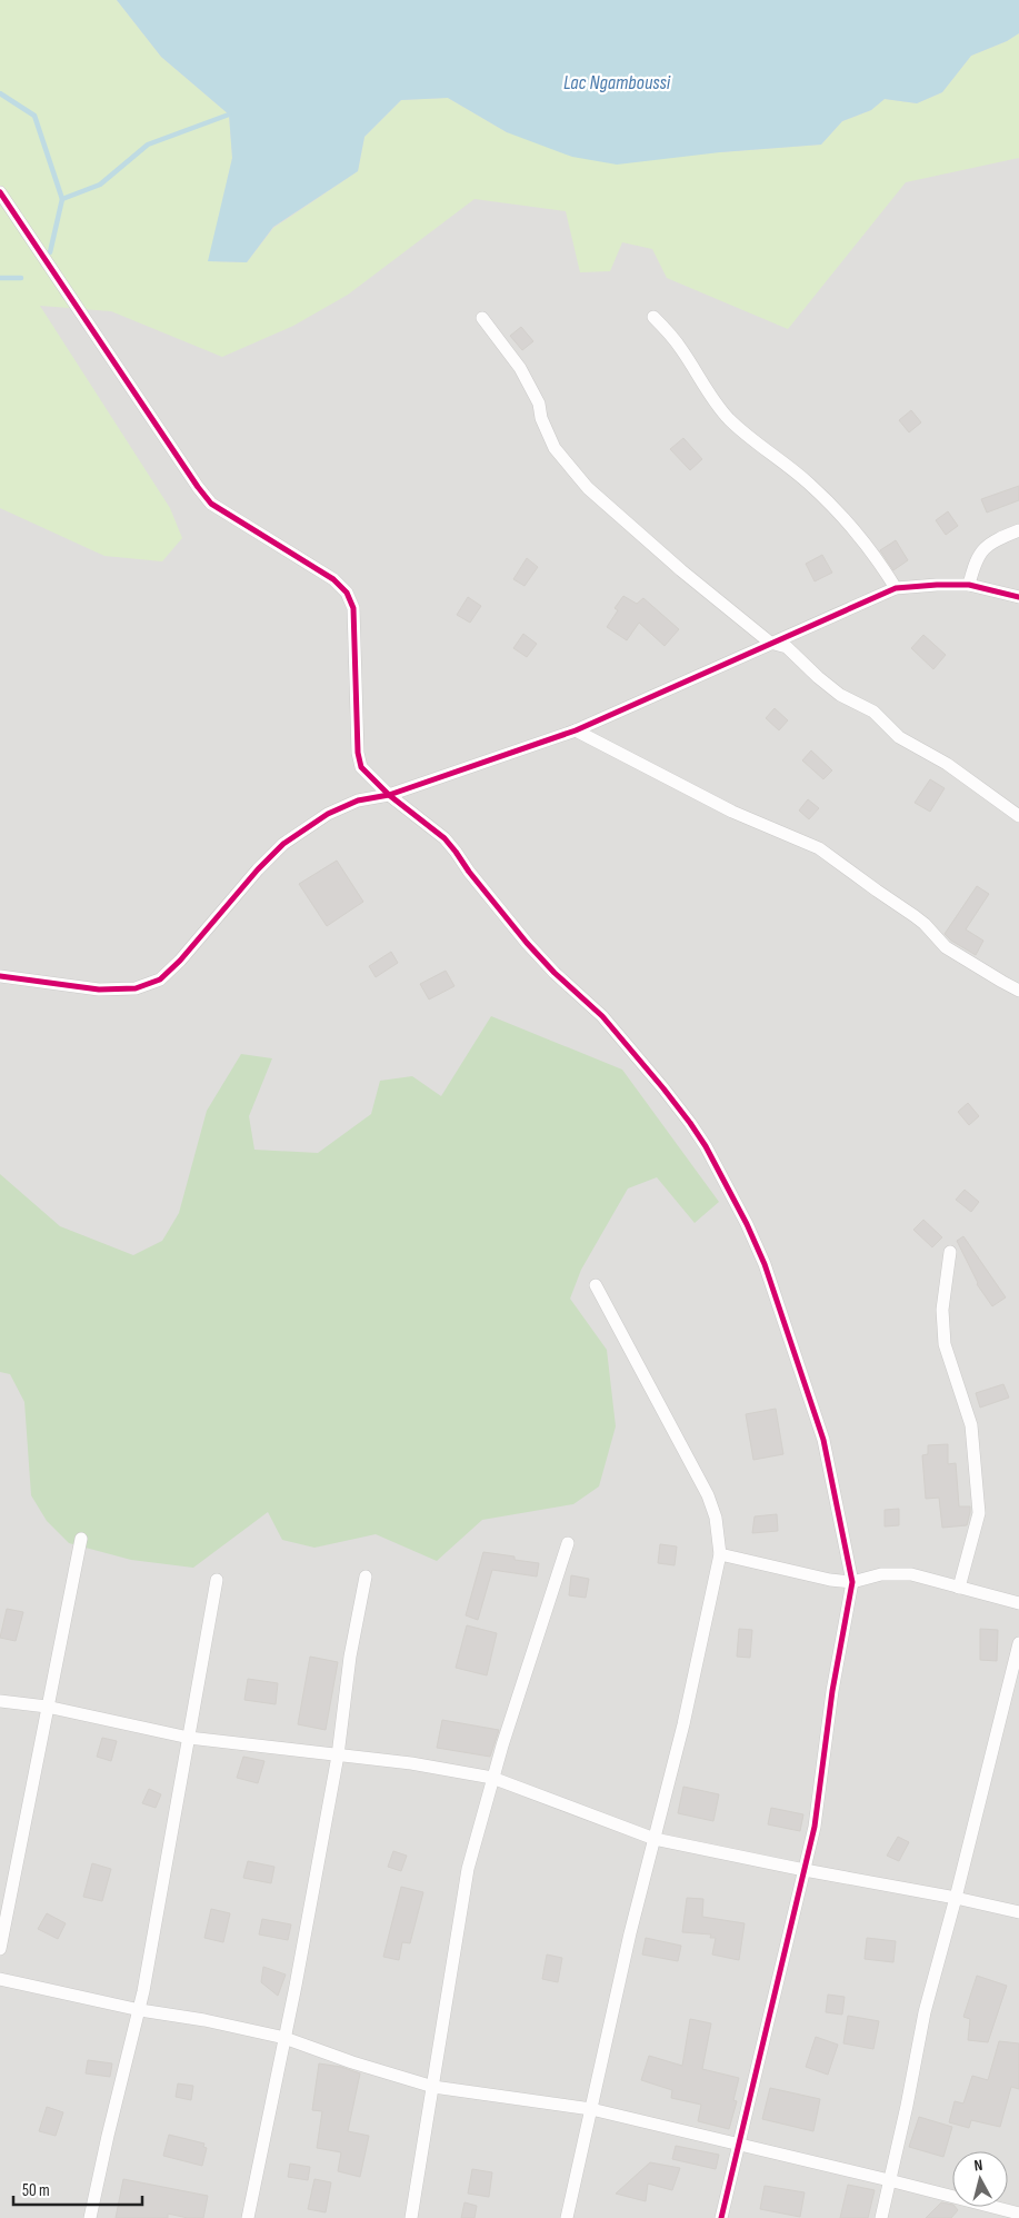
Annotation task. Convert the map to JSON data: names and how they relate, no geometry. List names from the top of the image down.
{
  "water": ["Lac Ngamboussi"],
  "scale_bar": "50 m",
  "north": "top"
}
